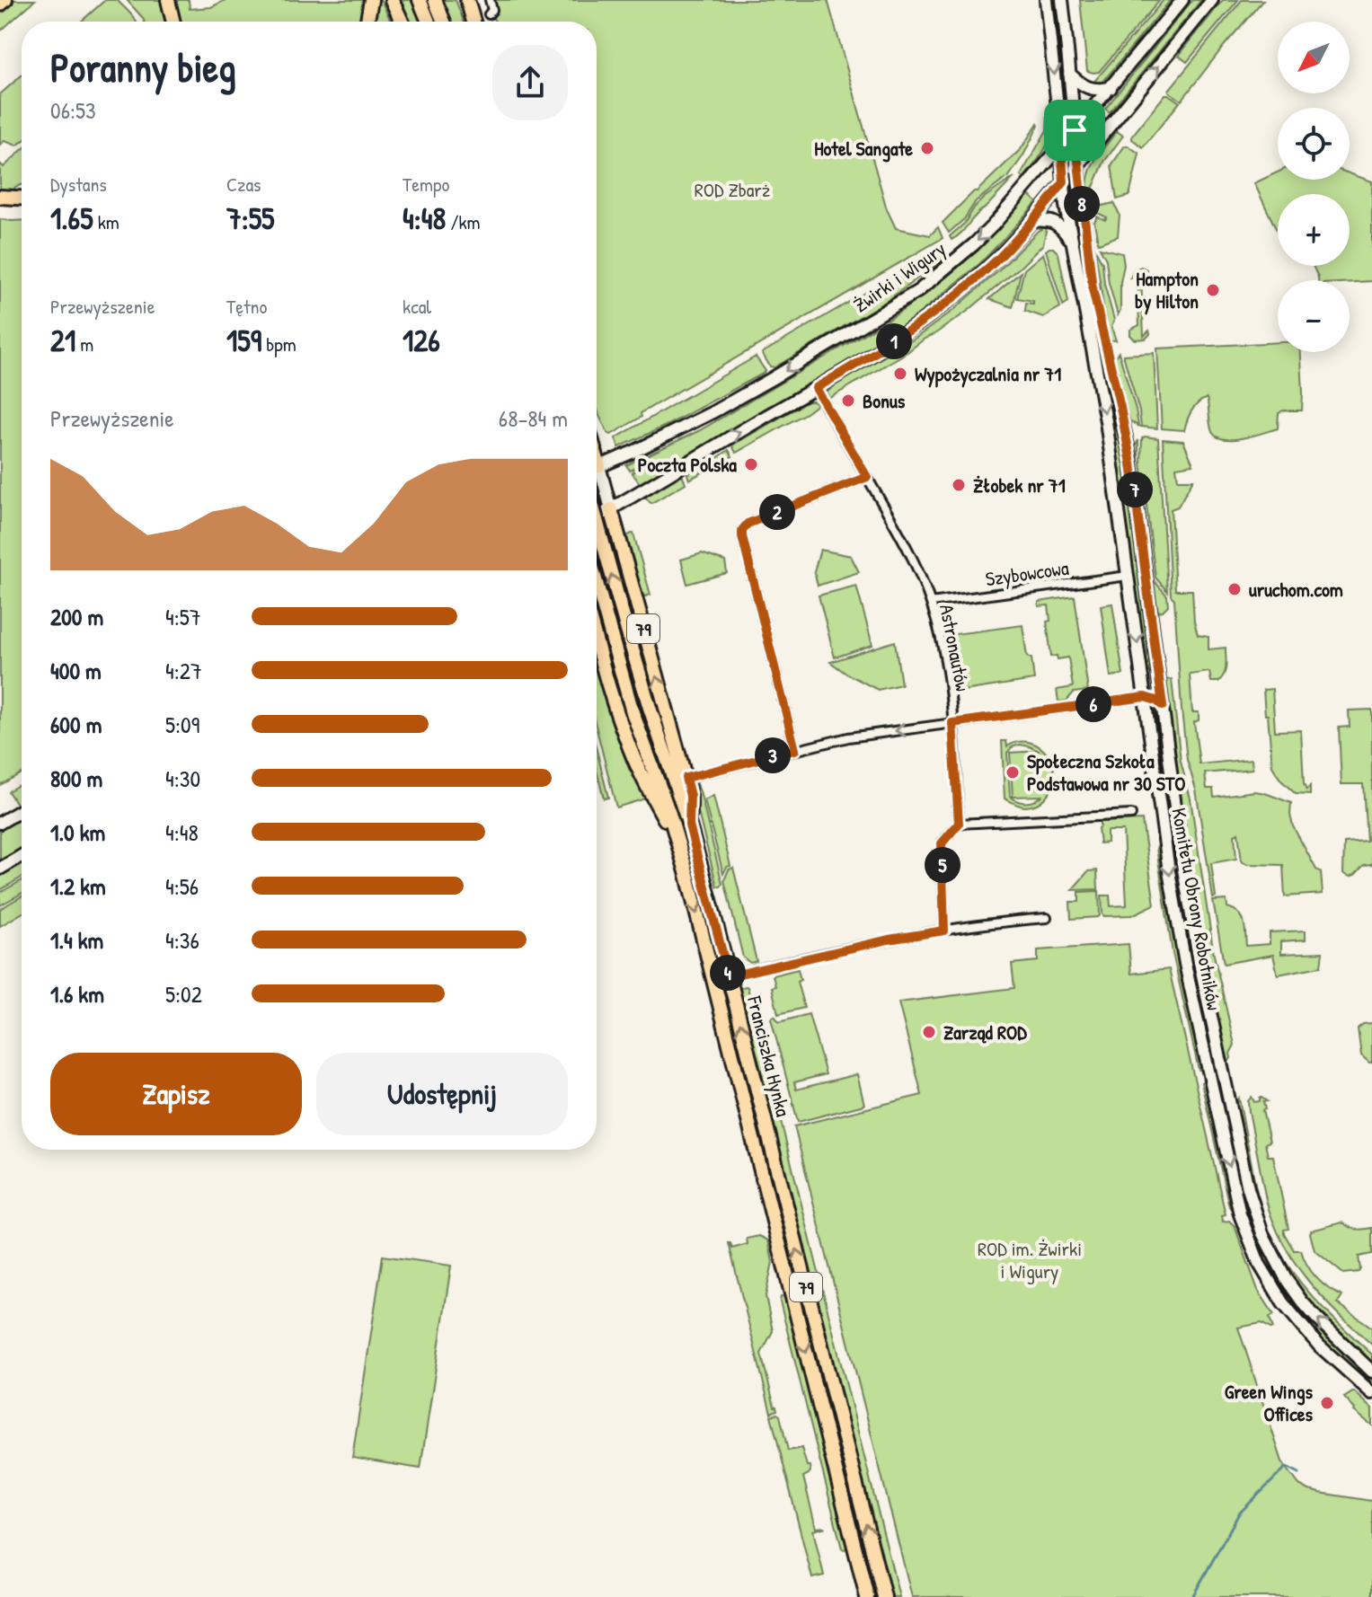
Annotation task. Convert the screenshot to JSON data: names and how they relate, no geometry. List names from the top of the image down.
{
  "streets": {
    "main road": ["79", "Franciszka Hynka"],
    "street": [
      "Żwirki i Wigury",
      "Szybowcowa",
      "Astronautów",
      "Komitetu Obrony Robotników"
    ]
  },
  "crossings": [
    ["Żwirki i Wigury", "Komitetu Obrony Robotników"],
    ["Szybowcowa", "Astronautów"],
    ["Szybowcowa", "Komitetu Obrony Robotników"],
    ["79", "Franciszka Hynka"]
  ],
  "parks": ["ROD Zbarż", "ROD im. Żwirki i Wigury"],
  "places": [
    "Hotel Sangate",
    "Hampton by Hilton",
    "Wypożyczalnia nr 71",
    "Bonus",
    "Poczta Polska",
    "Żłobek nr 71",
    "uruchom.com",
    "Społeczna Szkoła Podstawowa nr 30 STO",
    "Zarząd ROD",
    "Green Wings Offices"
  ],
  "north": "bottom left",
  "page": {
    "map_buttons": ["+", "−"],
    "heading": ["Poranny bieg", "06:53"],
    "stats": [
      ["Dystans", "1.65 km"],
      ["Czas", "7:55"],
      ["Tempo", "4:48 /km"],
      ["Przewyższenie", "21 m"],
      ["Tętno", "159 bpm"],
      ["kcal", "126"]
    ],
    "pins": [
      "8",
      "1",
      "7",
      "2",
      "6",
      "3",
      "5",
      "4"
    ],
    "chart": ["Przewyższenie", "68–84 m"],
    "list": [
      {
        "name": "200 m",
        "note": "4:57"
      },
      {
        "name": "400 m",
        "note": "4:27"
      },
      {
        "name": "600 m",
        "note": "5:09"
      },
      {
        "name": "800 m",
        "note": "4:30"
      },
      {
        "name": "1.0 km",
        "note": "4:48"
      },
      {
        "name": "1.2 km",
        "note": "4:56"
      },
      {
        "name": "1.4 km",
        "note": "4:36"
      },
      {
        "name": "1.6 km",
        "note": "5:02"
      }
    ],
    "buttons": ["Zapisz", "Udostępnij"]
  }
}
